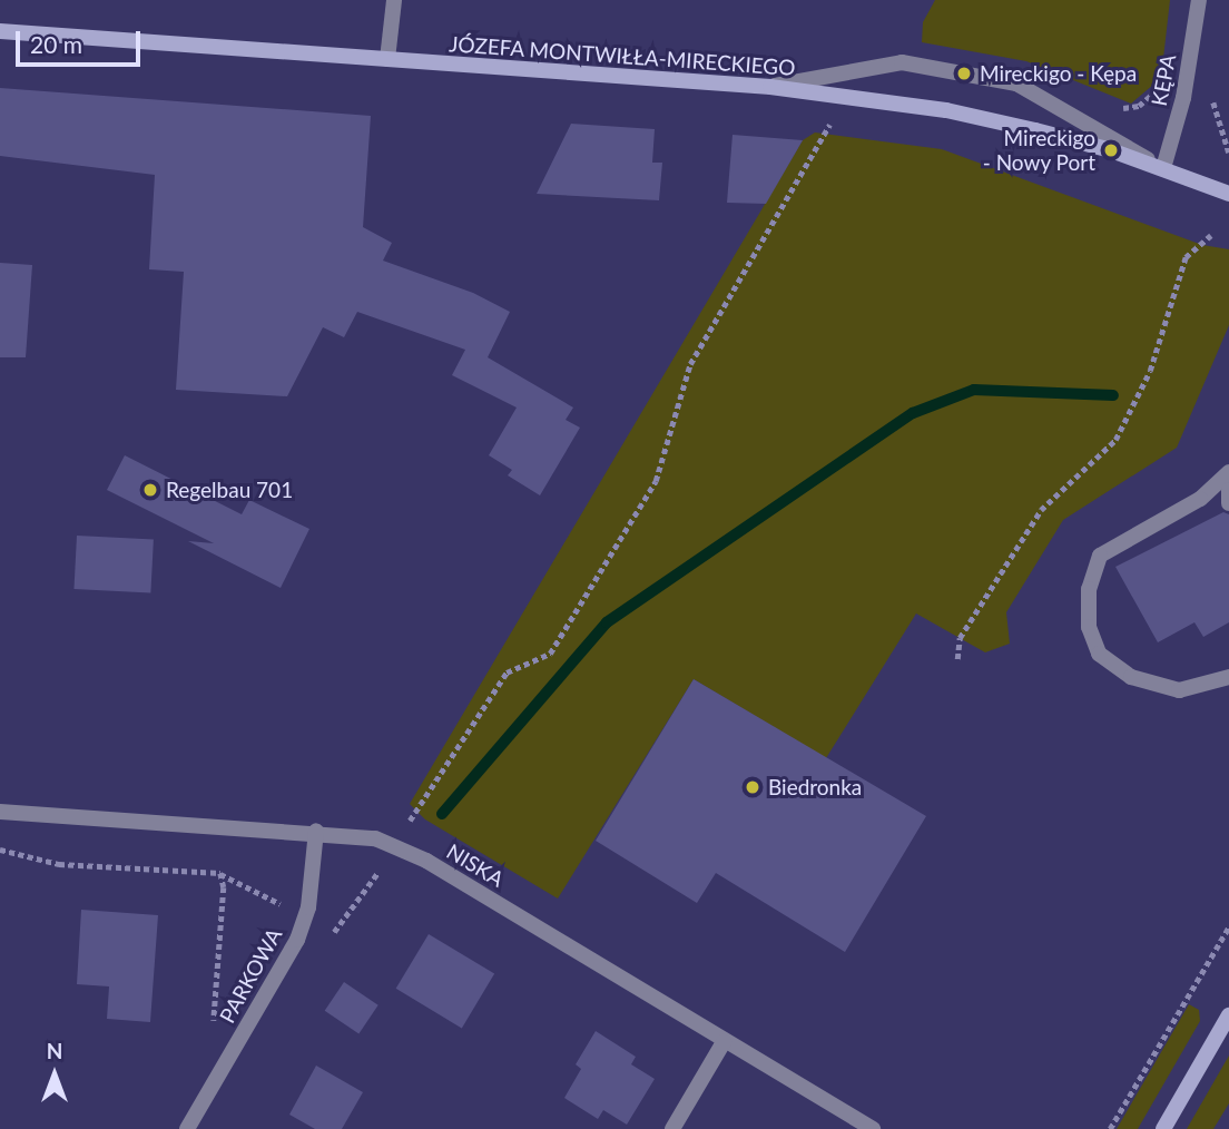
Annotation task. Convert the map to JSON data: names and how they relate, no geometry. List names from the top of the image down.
{
  "streets": {
    "main road": ["JÓZEFA MONTWIŁŁA-MIRECKIEGO"],
    "street": ["KĘPA", "NISKA", "PARKOWA"]
  },
  "crossings": [
    ["JÓZEFA MONTWIŁŁA-MIRECKIEGO", "KĘPA"],
    ["NISKA", "PARKOWA"]
  ],
  "places": [
    "Mireckigo - Kępa",
    "Mireckigo - Nowy Port",
    "Regelbau 701",
    "Biedronka"
  ],
  "scale_bar": "20 m",
  "north": "top"
}
